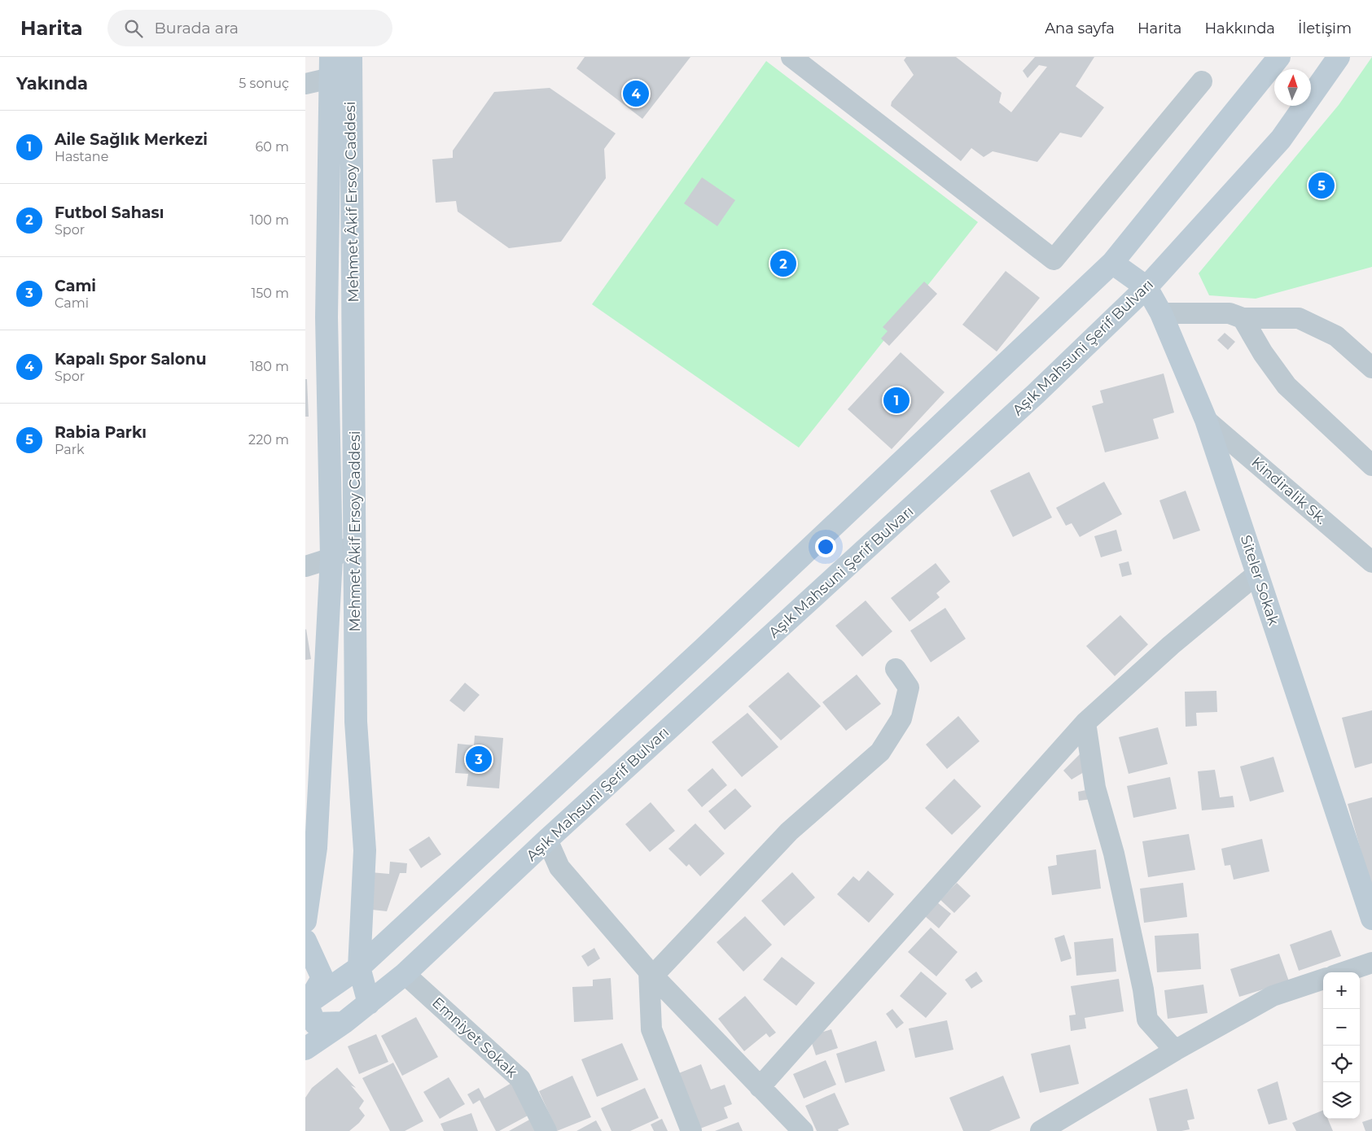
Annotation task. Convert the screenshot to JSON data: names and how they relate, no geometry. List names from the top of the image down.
{
  "streets": {
    "main road": ["Mehmet Âkif Ersoy Caddesi", "Aşık Mahsuni Şerif Bulvarı", "Siteler Sokak"],
    "street": ["Kindiralik Sk.", "Emniyet Sokak"]
  },
  "crossings": [
    ["Mehmet Âkif Ersoy Caddesi", "Aşık Mahsuni Şerif Bulvarı"],
    ["Aşık Mahsuni Şerif Bulvarı", "Siteler Sokak"],
    ["Aşık Mahsuni Şerif Bulvarı", "Emniyet Sokak"],
    ["Kindiralik Sk.", "Siteler Sokak"]
  ],
  "north": "top",
  "page": {
    "header": "Harita",
    "search": "Burada ara",
    "nav": [
      "Ana sayfa",
      "Harita",
      "Hakkında",
      "İletişim"
    ],
    "heading": ["Yakında", "5 sonuç"],
    "pins": [
      "4",
      "5",
      "2",
      "1",
      "3"
    ],
    "list": [
      {
        "mark": "1",
        "name": "Aile Sağlık Merkezi",
        "note": "Hastane",
        "value": "60 m"
      },
      {
        "mark": "2",
        "name": "Futbol Sahası",
        "note": "Spor",
        "value": "100 m"
      },
      {
        "mark": "3",
        "name": "Cami",
        "note": "Cami",
        "value": "150 m"
      },
      {
        "mark": "4",
        "name": "Kapalı Spor Salonu",
        "note": "Spor",
        "value": "180 m"
      },
      {
        "mark": "5",
        "name": "Rabia Parkı",
        "note": "Park",
        "value": "220 m"
      }
    ],
    "map_buttons": ["+", "−"]
  }
}
